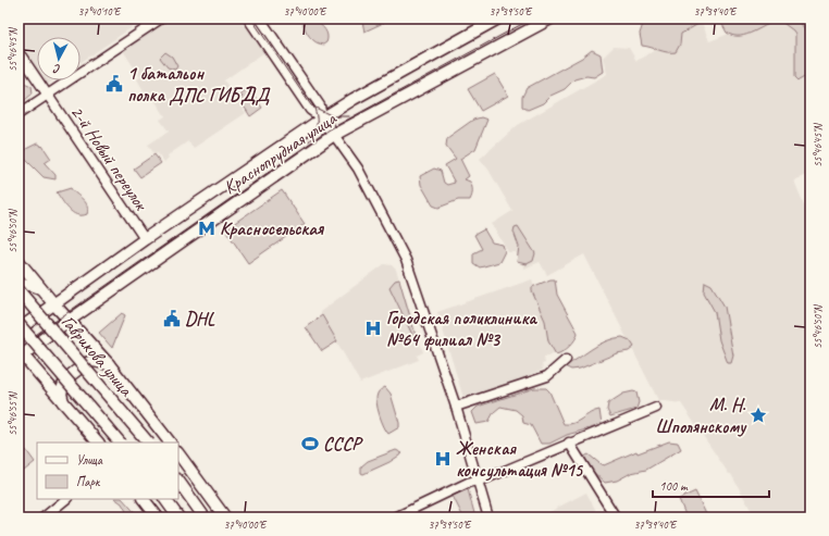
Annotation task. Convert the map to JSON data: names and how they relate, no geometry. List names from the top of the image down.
{
  "streets": {
    "main road": ["Краснопрудная улица", "Гаврикова улица"],
    "street": ["2-й Новый переулок"]
  },
  "crossings": [
    ["Краснопрудная улица", "2-й Новый переулок"]
  ],
  "places": {
    "public building": ["1 батальон полка ДПС ГИБДД", "DHL"],
    "metro station": ["Красносельская"],
    "hospital": ["Городская поликлиника №64 филиал №3", "Женская консультация №15"],
    "place": ["М. Н. Шполянскому"],
    "sports": ["СССР"]
  },
  "legend": ["Улица", "Парк"],
  "scale_bar": "100 m",
  "north": "bottom",
  "coordinates": [
    "37°40'10\"E",
    "37°40'00\"E",
    "37°39'50\"E",
    "37°39'40\"E",
    "55°46'45\"N",
    "55°46'50\"N",
    "55°46'55\"N"
  ]
}
